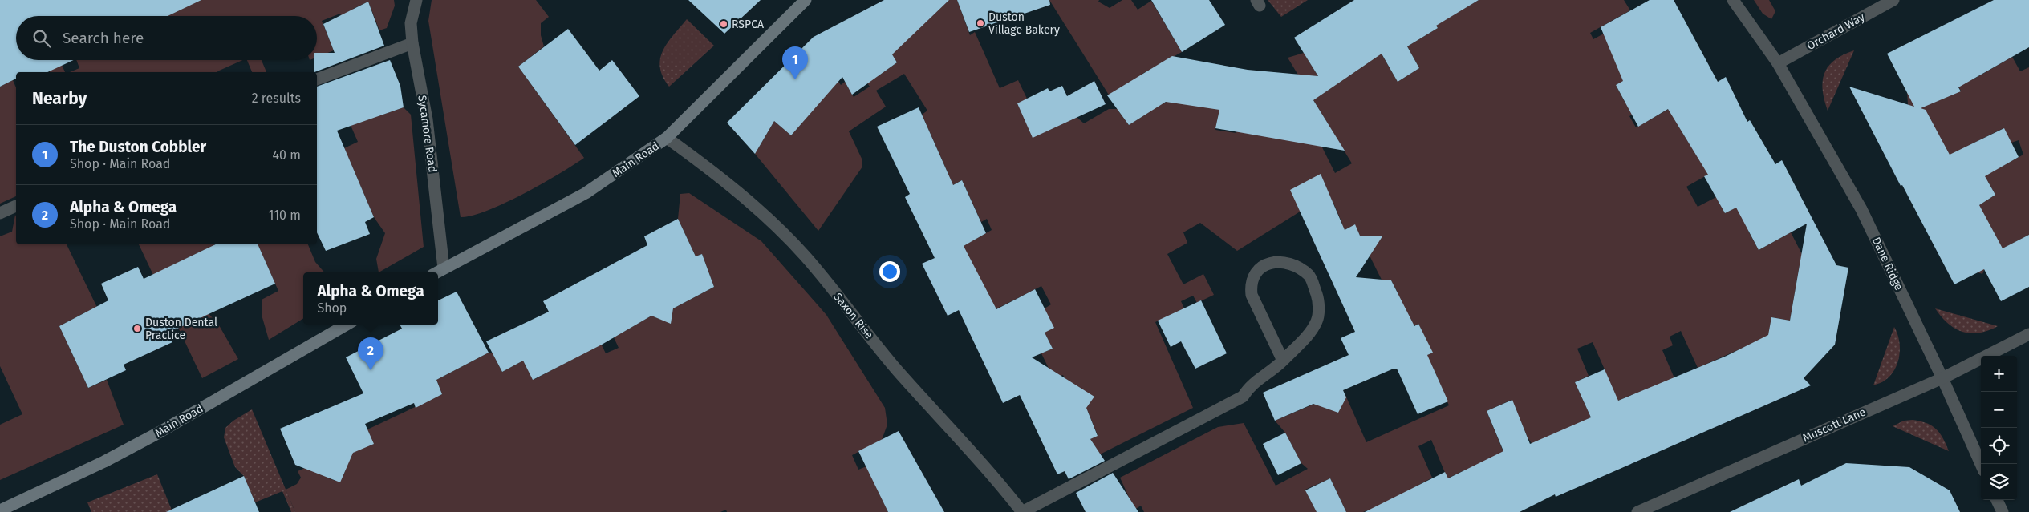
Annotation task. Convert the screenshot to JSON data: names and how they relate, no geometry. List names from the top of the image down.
{
  "streets": {
    "street": [
      "Orchard Way",
      "Sycamore Road",
      "Main Road",
      "Dane Ridge",
      "Saxon Rise",
      "Muscott Lane"
    ]
  },
  "crossings": [
    ["Orchard Way", "Dane Ridge"],
    ["Sycamore Road", "Main Road"],
    ["Main Road", "Saxon Rise"],
    ["Dane Ridge", "Muscott Lane"]
  ],
  "places": ["Duston Village Bakery", "RSPCA", "Duston Dental Practice"],
  "page": {
    "search": "Search here",
    "pins": ["1", "2"],
    "heading": ["Nearby", "2 results"],
    "list": [
      {
        "mark": "1",
        "name": "The Duston Cobbler",
        "note": "Shop · Main Road",
        "value": "40 m"
      },
      {
        "mark": "2",
        "name": "Alpha & Omega",
        "note": "Shop · Main Road",
        "value": "110 m"
      }
    ],
    "popup": ["Alpha & Omega", "Shop"],
    "map_buttons": ["+", "−"]
  }
}
